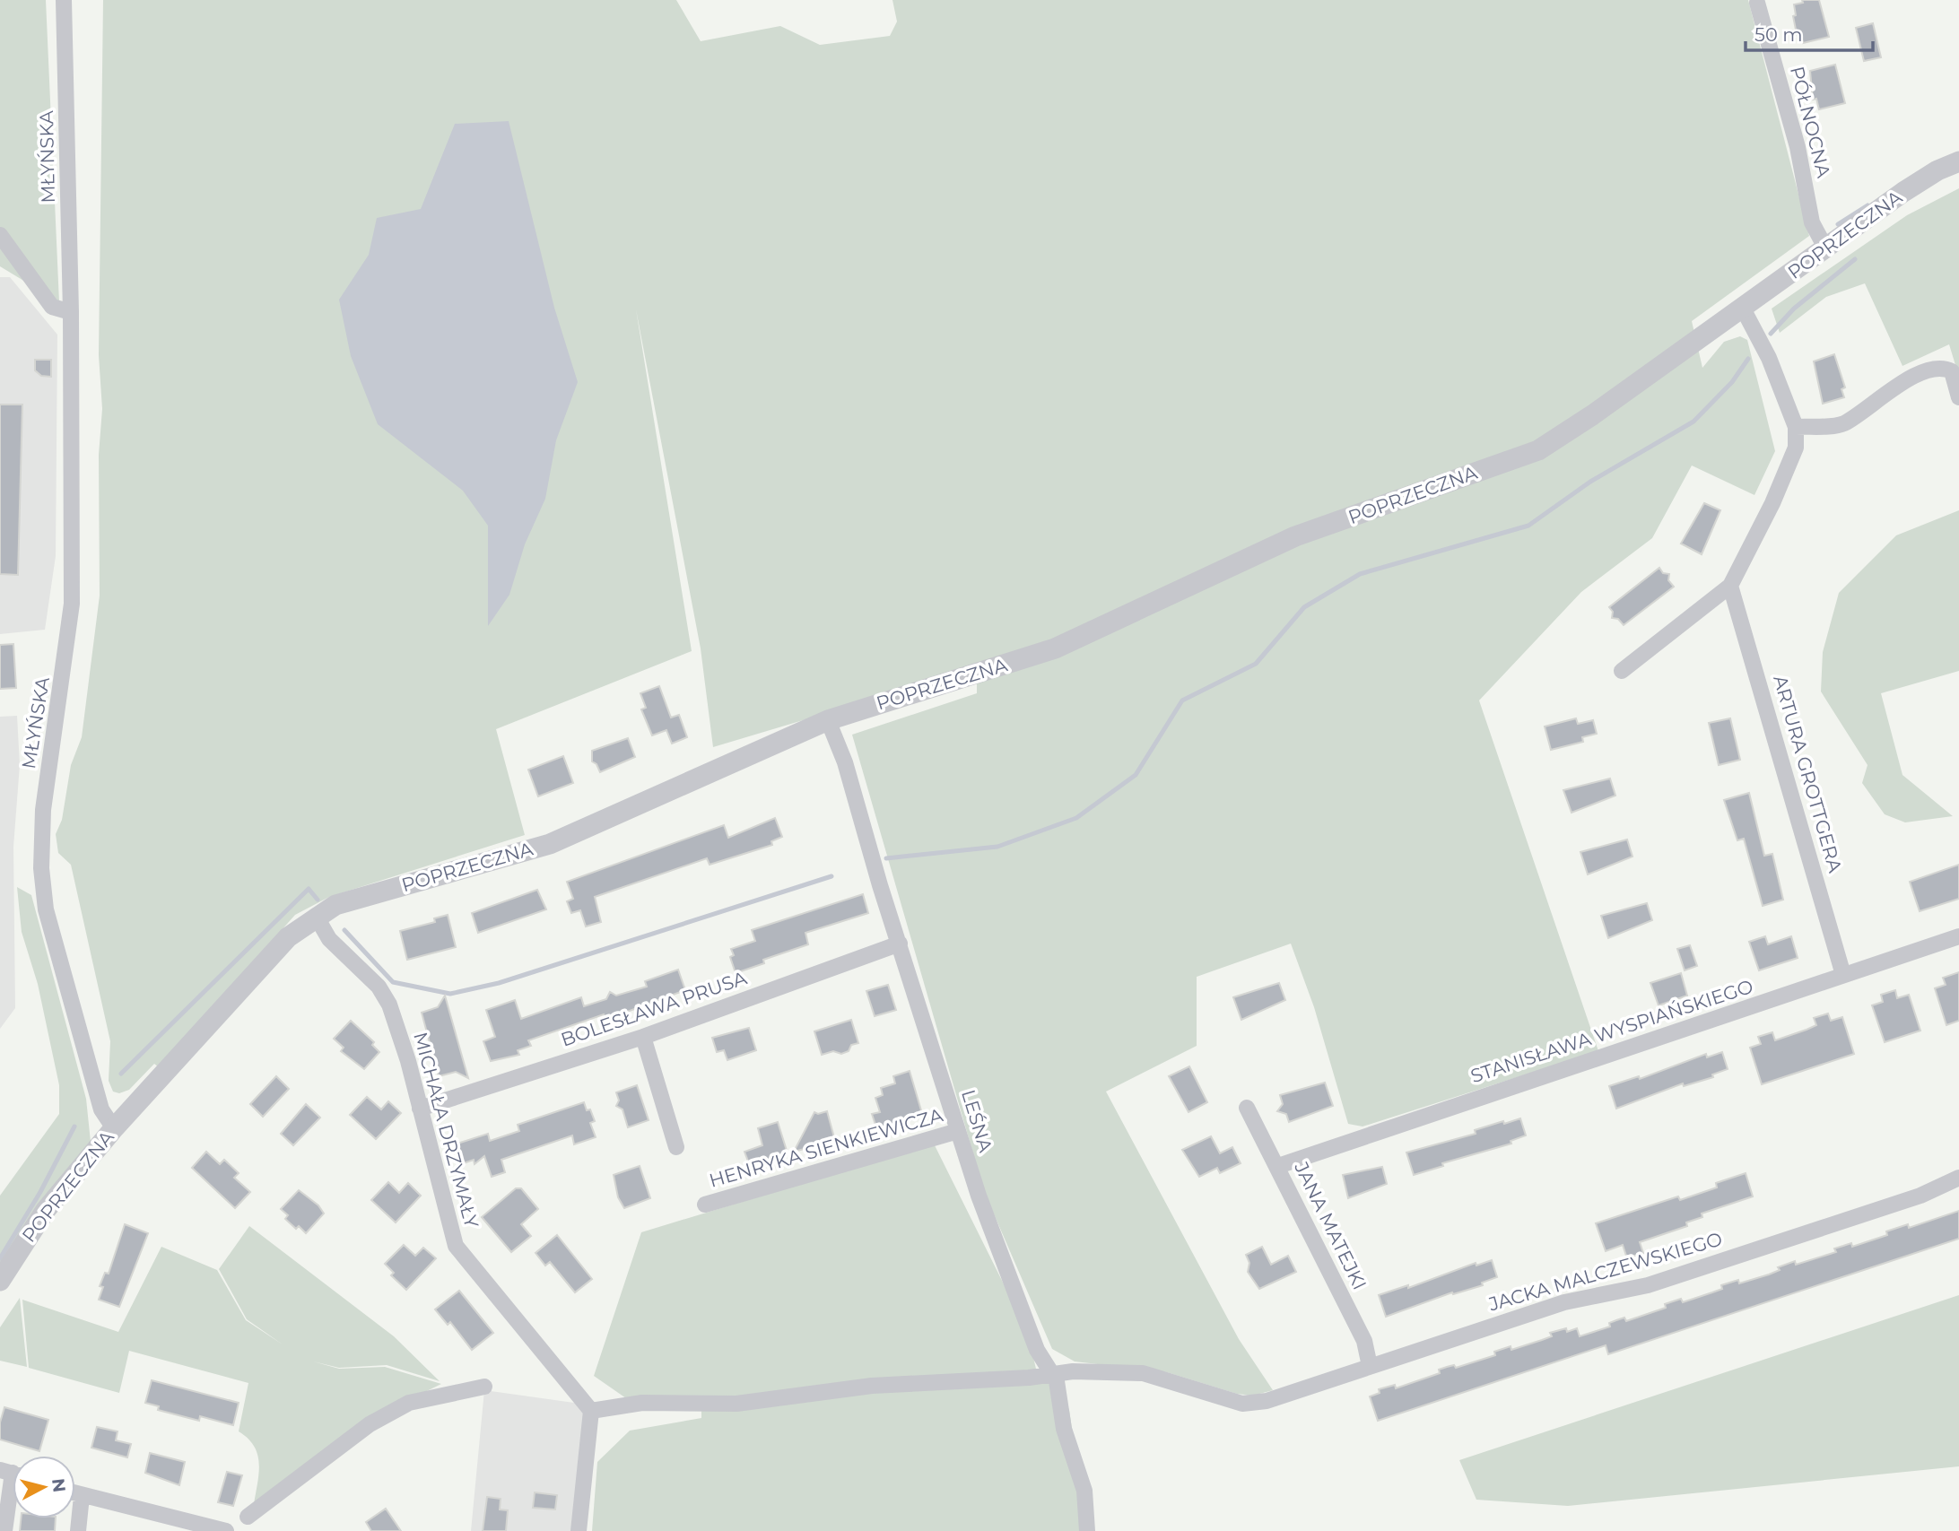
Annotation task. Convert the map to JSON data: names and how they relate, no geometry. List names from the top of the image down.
{
  "streets": {
    "street": [
      "PÓŁNOCNA",
      "MŁYŃSKA",
      "POPRZECZNA",
      "ARTURA GROTTGERA",
      "BOLESŁAWA PRUSA",
      "STANISŁAWA WYSPIAŃSKIEGO",
      "LEŚNA",
      "MICHAŁA DRZYMAŁY",
      "HENRYKA SIENKIEWICZA",
      "JANA MATEJKI",
      "JACKA MALCZEWSKIEGO"
    ]
  },
  "crossings": [
    ["PÓŁNOCNA", "POPRZECZNA"],
    ["MŁYŃSKA", "POPRZECZNA"],
    ["POPRZECZNA", "LEŚNA"],
    ["POPRZECZNA", "MICHAŁA DRZYMAŁY"],
    ["ARTURA GROTTGERA", "STANISŁAWA WYSPIAŃSKIEGO"],
    ["BOLESŁAWA PRUSA", "LEŚNA"],
    ["BOLESŁAWA PRUSA", "MICHAŁA DRZYMAŁY"],
    ["STANISŁAWA WYSPIAŃSKIEGO", "JANA MATEJKI"],
    ["LEŚNA", "HENRYKA SIENKIEWICZA"],
    ["LEŚNA", "JACKA MALCZEWSKIEGO"],
    ["MICHAŁA DRZYMAŁY", "JACKA MALCZEWSKIEGO"],
    ["JANA MATEJKI", "JACKA MALCZEWSKIEGO"]
  ],
  "scale_bar": "50 m",
  "north": "right"
}
